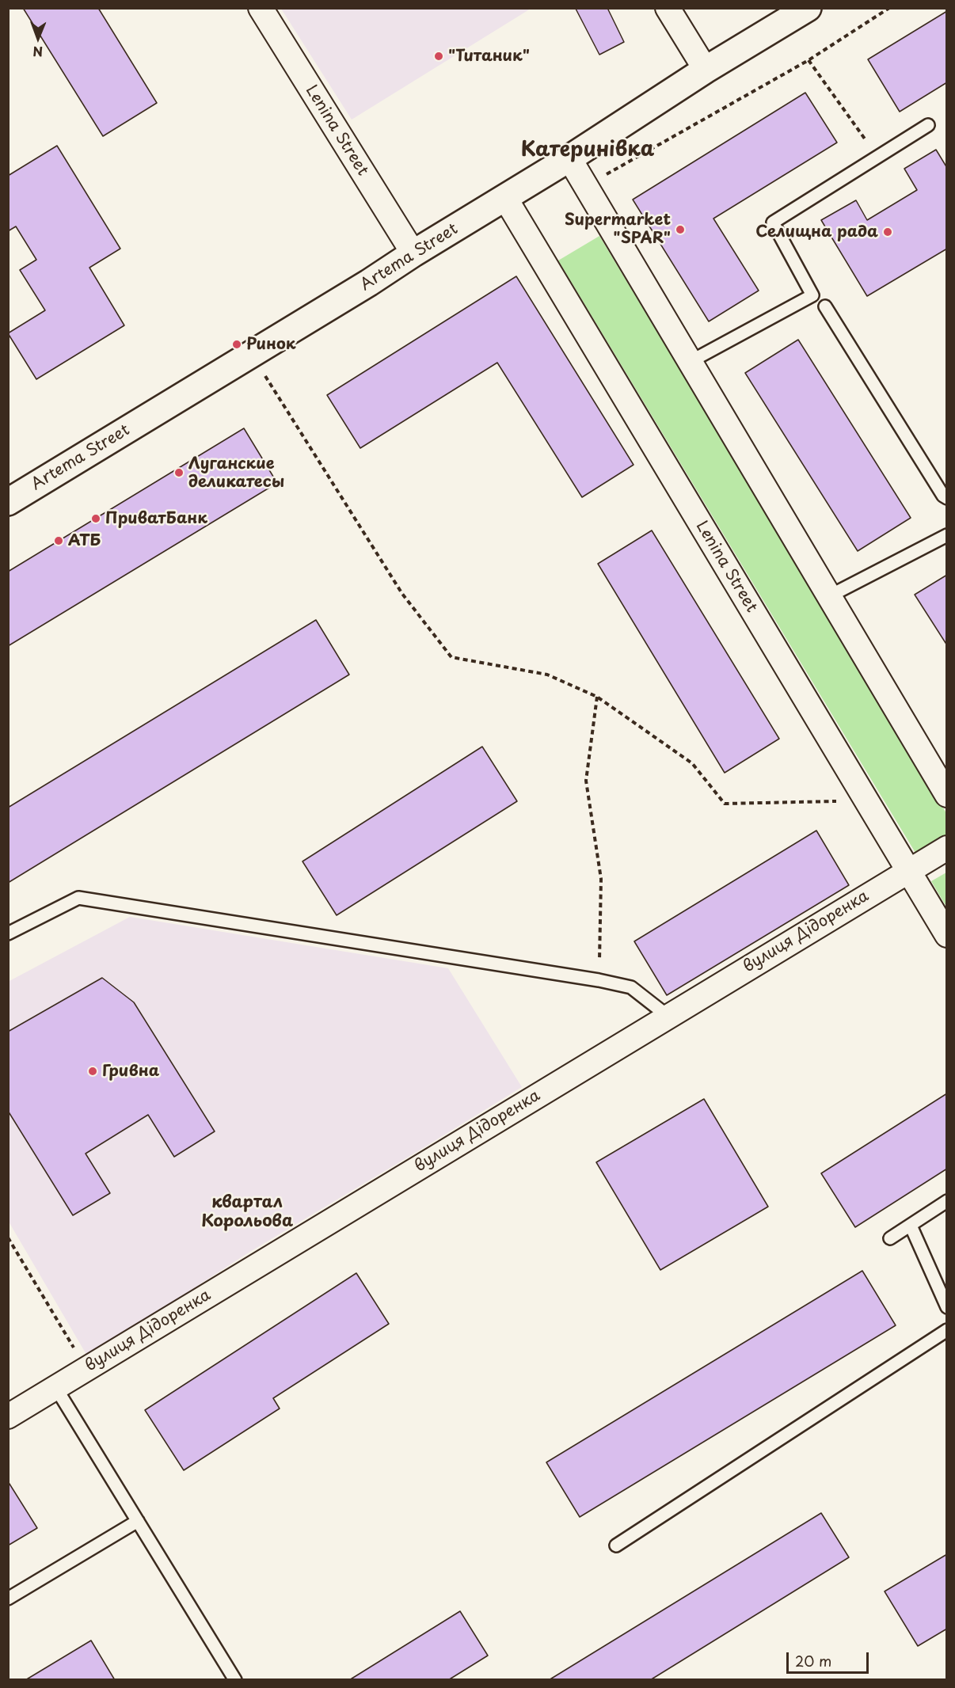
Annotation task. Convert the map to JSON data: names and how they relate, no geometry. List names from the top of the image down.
{
  "streets": {
    "street": ["Lenina Street", "Artema Street", "вулиця Дідоренка"]
  },
  "crossings": [
    ["Lenina Street", "Artema Street"],
    ["Lenina Street", "вулиця Дідоренка"]
  ],
  "districts": ["Катеринівка", "квартал Корольова"],
  "places": [
    "\"Титаник\"",
    "Supermarket \"SPAR\"",
    "Селищна рада",
    "Ринок",
    "Луганские деликатесы",
    "ПриватБанк",
    "АТБ",
    "Гривна"
  ],
  "scale_bar": "20 m",
  "north": "bottom"
}
